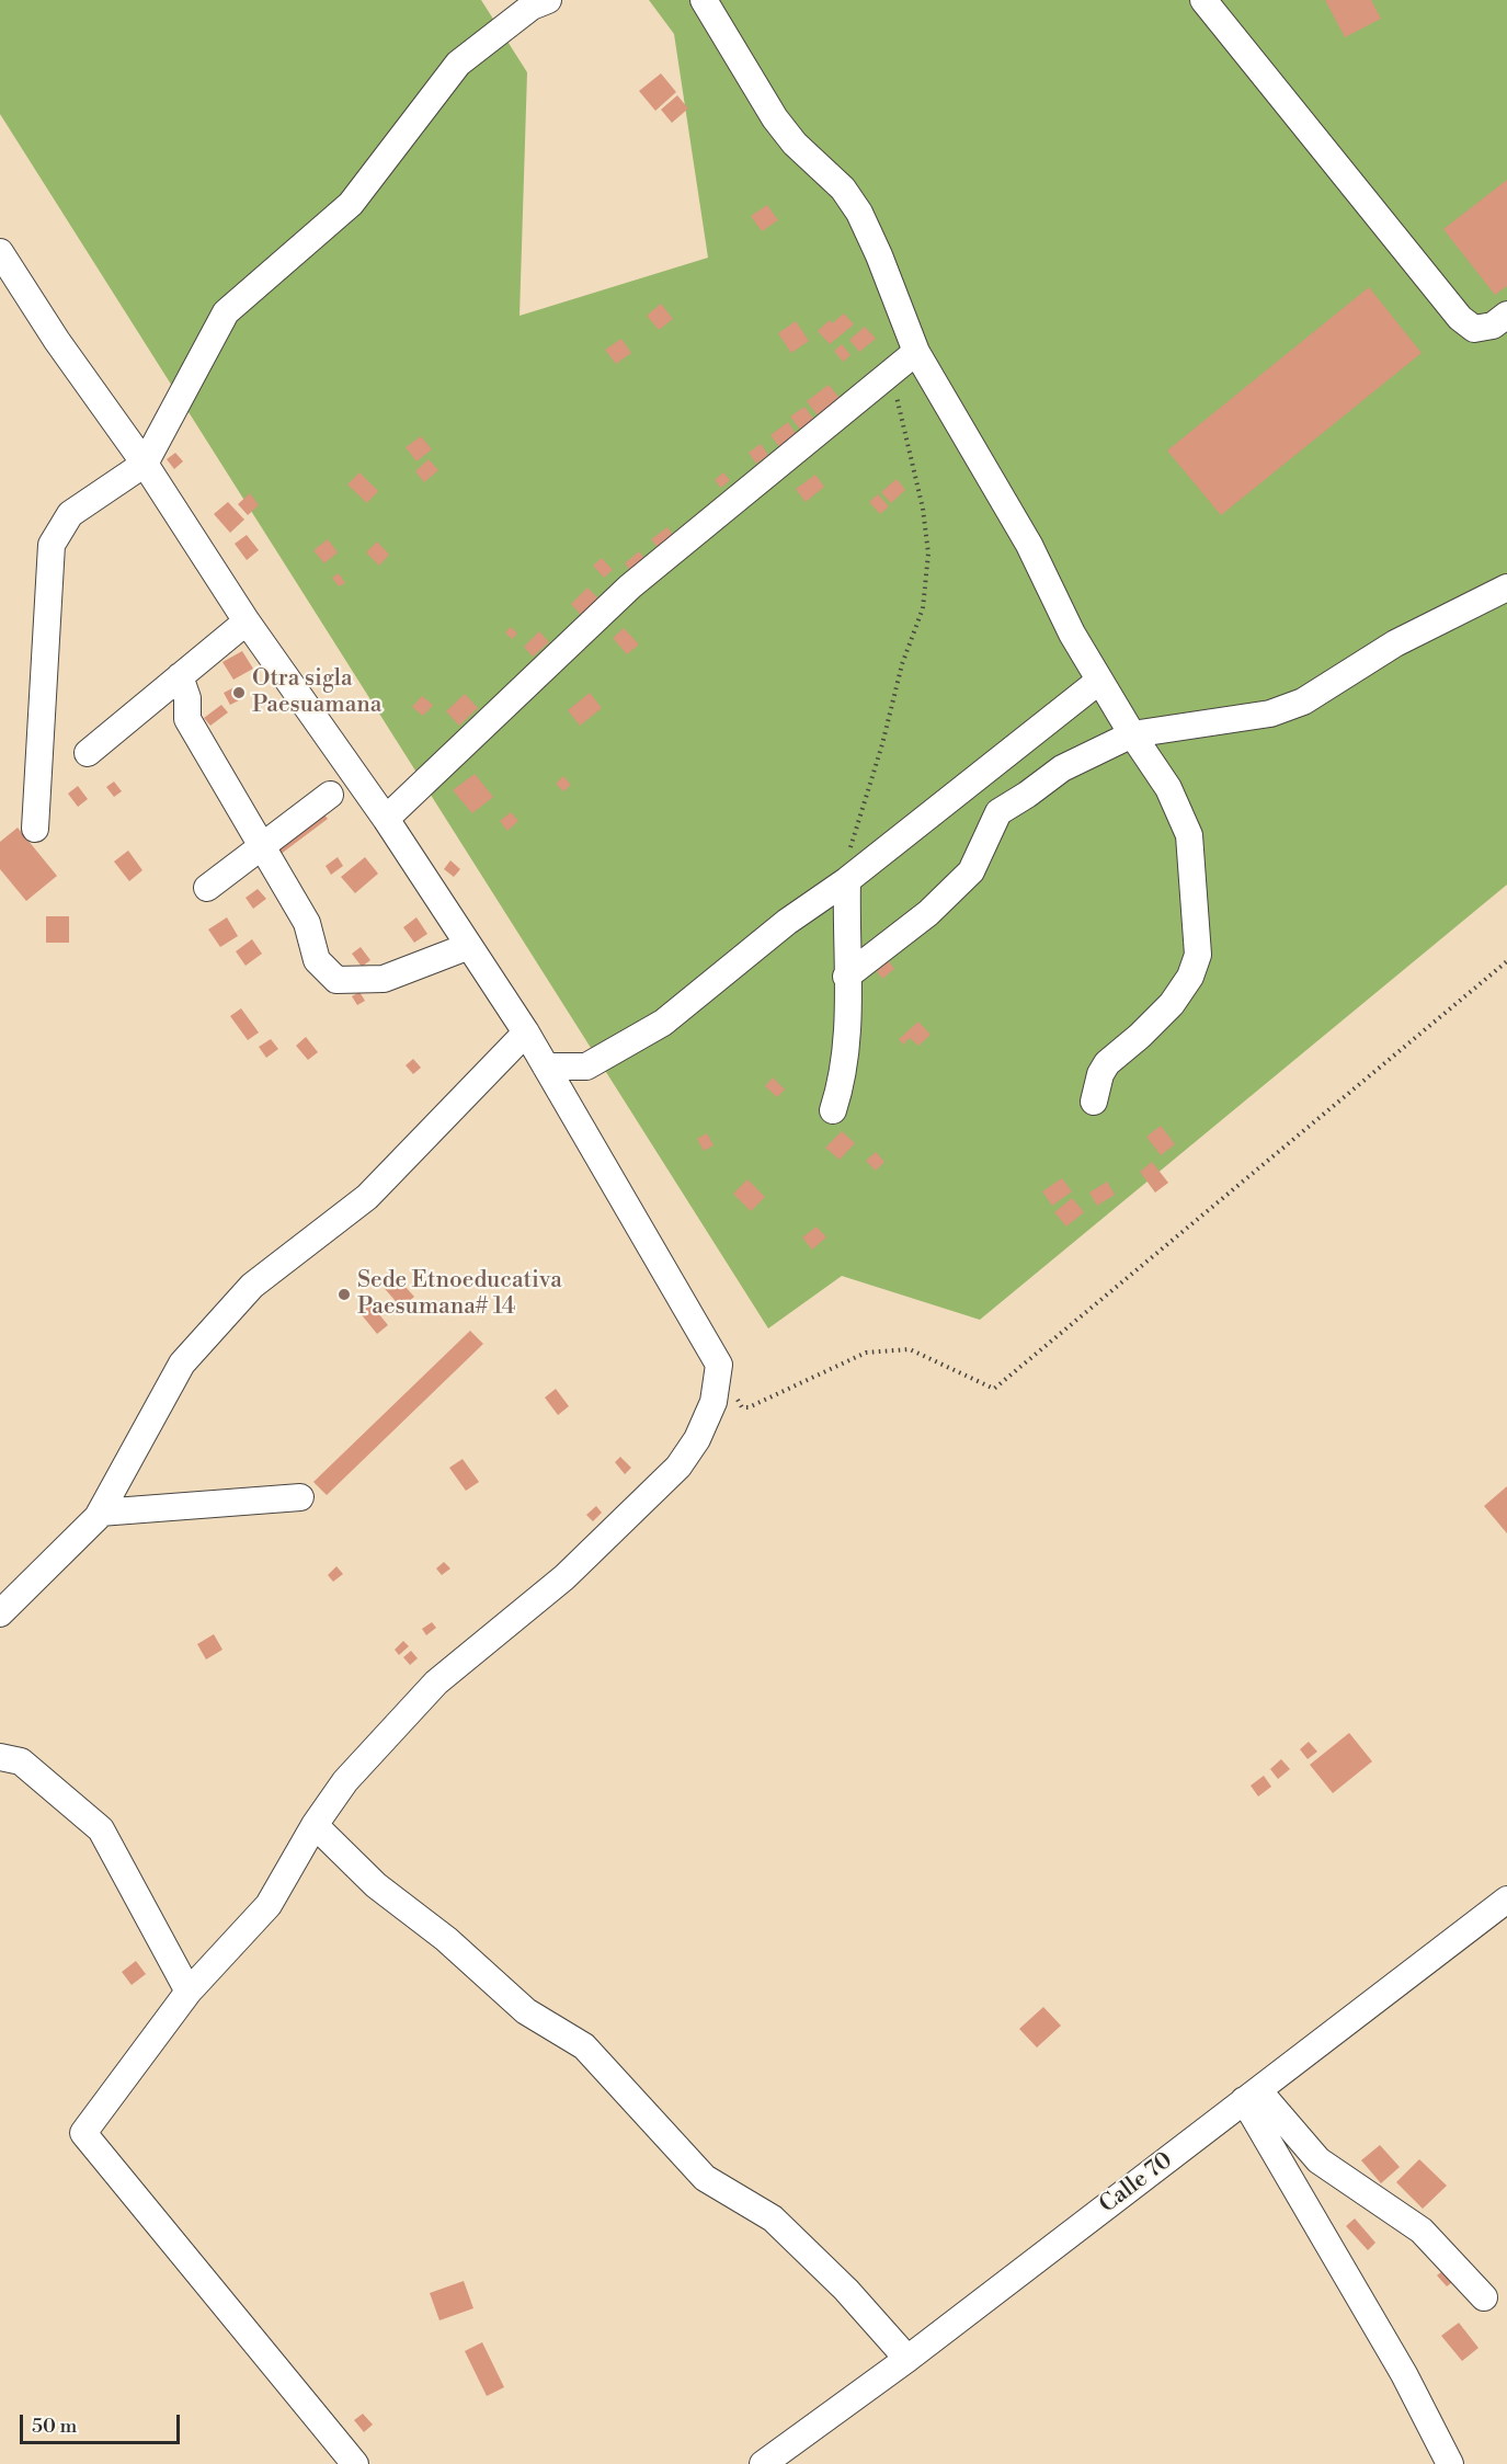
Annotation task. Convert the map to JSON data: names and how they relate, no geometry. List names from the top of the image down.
{
  "streets": {
    "street": ["Calle 70"]
  },
  "places": ["Otra sigla Paesuamana", "Sede Etnoeducativa Paesumana# 14"],
  "scale_bar": "50 m"
}
